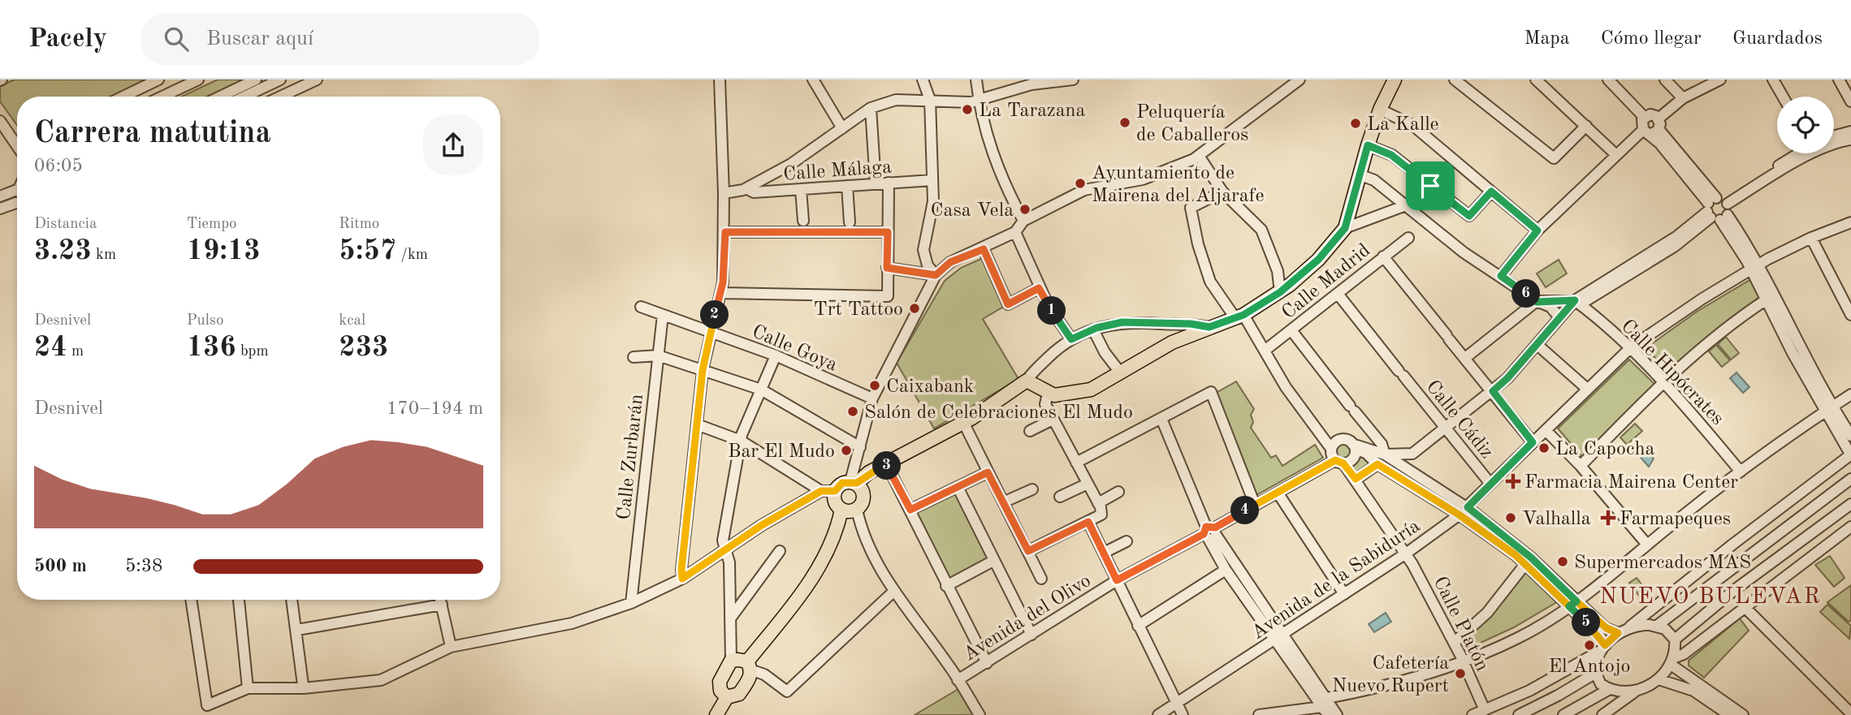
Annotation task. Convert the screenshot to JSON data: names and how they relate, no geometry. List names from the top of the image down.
{
  "streets": {
    "street": [
      "Calle Málaga",
      "Calle Madrid",
      "Calle Goya",
      "Calle Hipócrates",
      "Calle Cádiz",
      "Calle Zurbarán",
      "Avenida de la Sabiduría",
      "Avenida del Olivo",
      "Calle Platón"
    ]
  },
  "crossings": [
    ["Calle Madrid", "Calle Cádiz"],
    ["Calle Madrid", "Calle Platón"],
    ["Calle Goya", "Calle Zurbarán"],
    ["Calle Hipócrates", "Avenida de la Sabiduría"],
    ["Calle Cádiz", "Avenida de la Sabiduría"],
    ["Avenida de la Sabiduría", "Calle Platón"],
    ["Avenida del Olivo", "Calle Platón"]
  ],
  "districts": ["NUEVO BULEVAR"],
  "places": {
    "other": [
      "La Tarazana",
      "Peluquería de Caballeros",
      "La Kalle",
      "Ayuntamiento de Mairena del Aljarafe",
      "Casa Vela",
      "Trt Tattoo",
      "Caixabank",
      "Salón de Celebraciones El Mudo",
      "La Capocha",
      "Bar El Mudo",
      "Valhalla",
      "Supermercados MAS",
      "El Antojo",
      "Cafetería Nuevo Rupert"
    ],
    "health": ["Farmacia Mairena Center", "Farmapeques"]
  },
  "page": {
    "header": "Pacely",
    "search": "Buscar aquí",
    "nav": ["Mapa", "Cómo llegar", "Guardados"],
    "heading": ["Carrera matutina", "06:05"],
    "stats": [
      ["Distancia", "3.23 km"],
      ["Tiempo", "19:13"],
      ["Ritmo", "5:57 /km"],
      ["Desnivel", "24 m"],
      ["Pulso", "136 bpm"],
      ["kcal", "233"]
    ],
    "pins": [
      "6",
      "1",
      "2",
      "3",
      "4",
      "5"
    ],
    "chart": ["Desnivel", "170–194 m"],
    "list": [
      {
        "name": "500 m",
        "note": "5:38"
      }
    ]
  }
}
